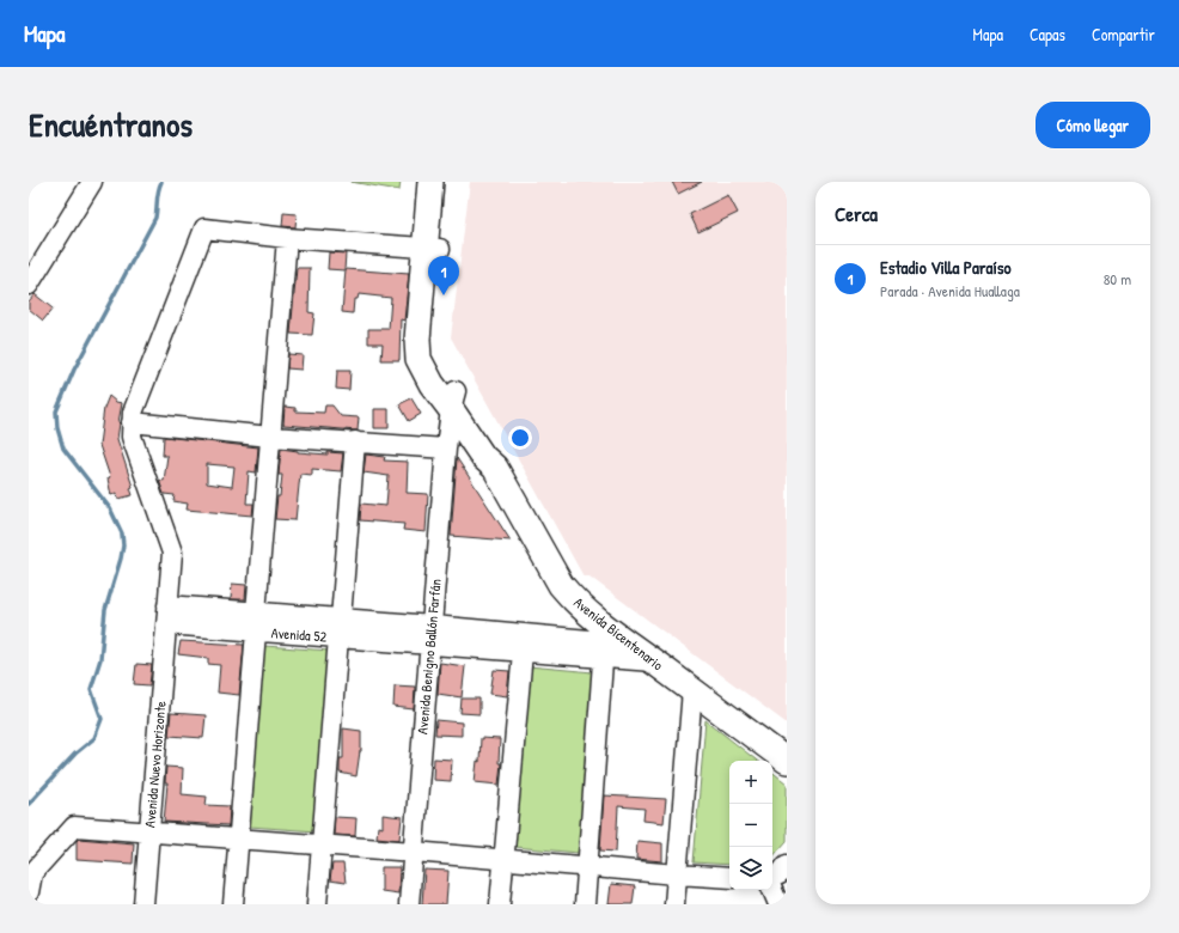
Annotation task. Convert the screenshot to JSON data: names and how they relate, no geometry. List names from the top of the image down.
{
  "streets": {
    "main road": ["Avenida Bicentenario"],
    "street": ["Avenida 52", "Avenida Benigno Ballón Farfán", "Avenida Nuevo Horizonte"]
  },
  "crossings": [
    ["Avenida Bicentenario", "Avenida 52"],
    ["Avenida Bicentenario", "Avenida Benigno Ballón Farfán"],
    ["Avenida 52", "Avenida Benigno Ballón Farfán"],
    ["Avenida 52", "Avenida Nuevo Horizonte"]
  ],
  "page": {
    "header": "Mapa",
    "nav": ["Mapa", "Capas", "Compartir"],
    "title": "Encuéntranos",
    "buttons": "Cómo llegar",
    "heading": "Cerca",
    "list": [
      {
        "mark": "1",
        "name": "Estadio Villa Paraíso",
        "note": "Parada · Avenida Huallaga",
        "value": "80 m"
      }
    ],
    "pins": "1",
    "map_buttons": ["+", "−"]
  }
}
